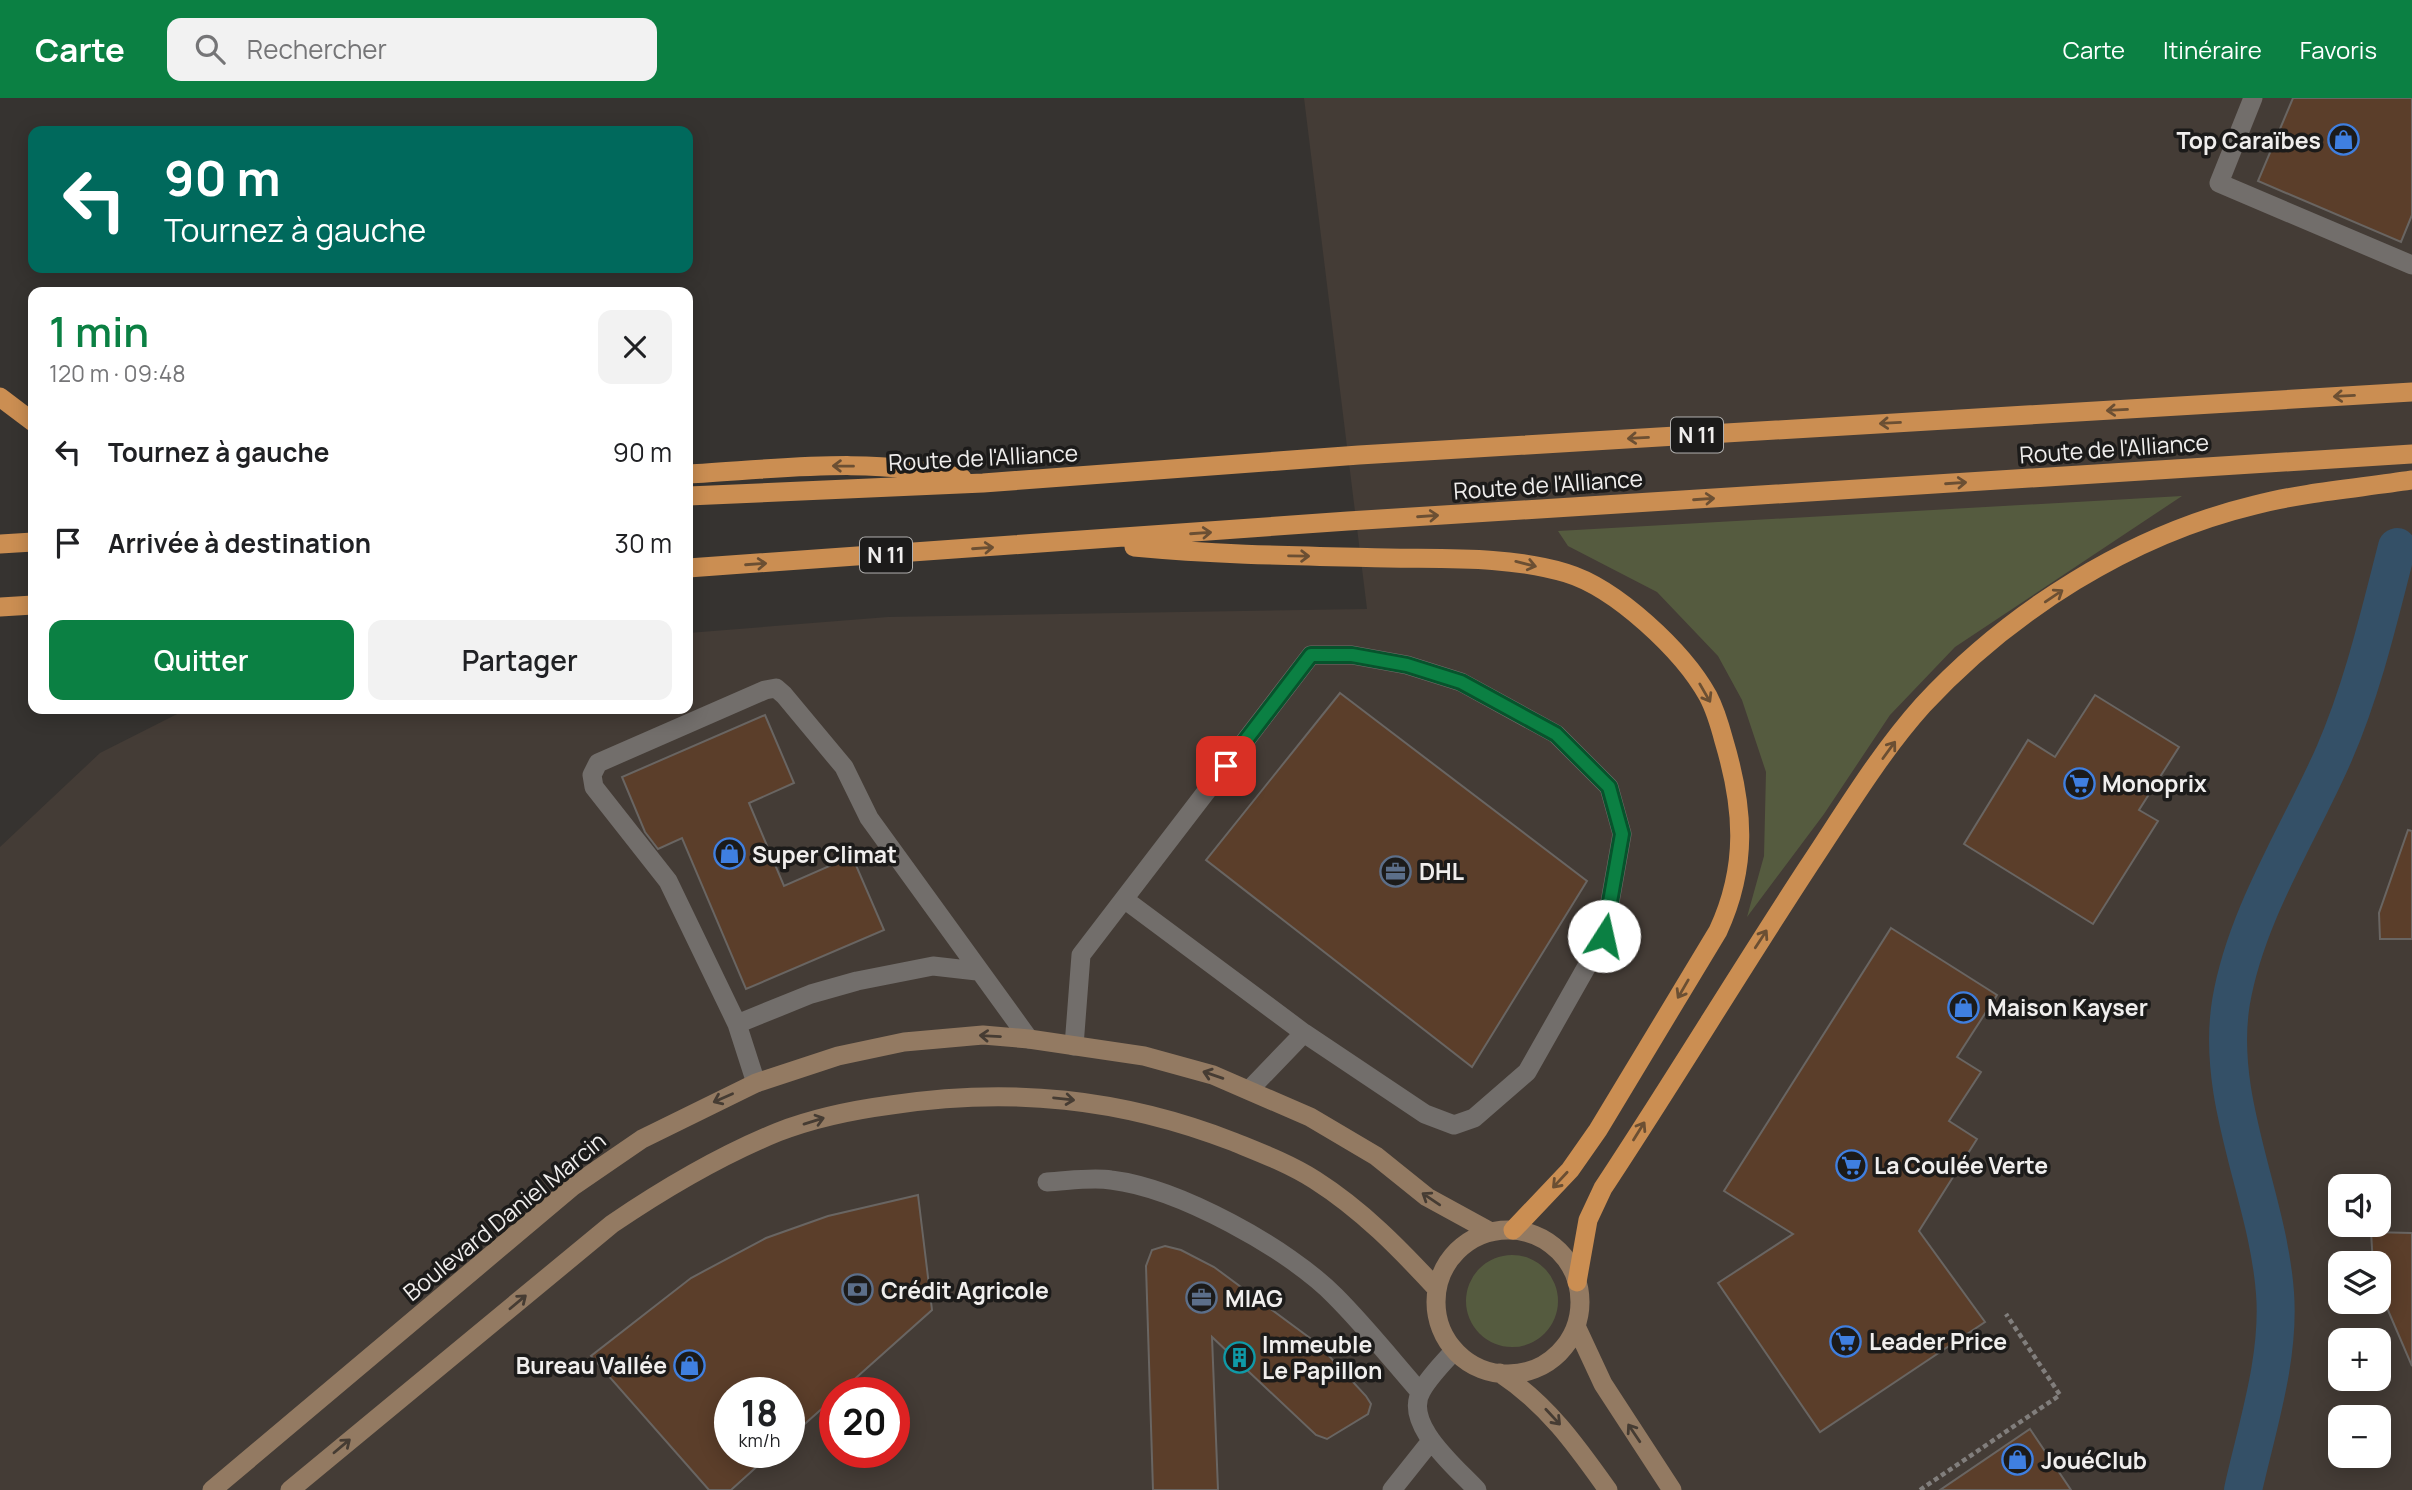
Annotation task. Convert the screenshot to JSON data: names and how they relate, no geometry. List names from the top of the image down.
{
  "streets": {
    "highway": ["N 11", "Route de l'Alliance"],
    "main road": ["Boulevard Daniel Marcin"]
  },
  "one_way": ["Boulevard Daniel Marcin"],
  "places": {
    "shop": [
      "Top Caraïbes",
      "Super Climat",
      "Maison Kayser",
      "Bureau Vallée",
      "JouéClub"
    ],
    "supermarket": ["Monoprix", "La Coulée Verte", "Leader Price"],
    "office": ["DHL", "MIAG"],
    "bank": ["Crédit Agricole"],
    "building": ["Immeuble Le Papillon"]
  },
  "page": {
    "header": "Carte",
    "search": "Rechercher",
    "nav": ["Carte", "Itinéraire", "Favoris"],
    "turn": ["90 m", "Tournez à gauche"],
    "heading": ["1 min", "120 m · 09:48"],
    "list": [
      {
        "name": "Tournez à gauche",
        "value": "90 m"
      },
      {
        "name": "Arrivée à destination",
        "value": "30 m"
      }
    ],
    "buttons": ["Quitter", "Partager"],
    "map_buttons": ["+", "−"],
    "speed": "18 km/h",
    "limit": "20"
  }
}
